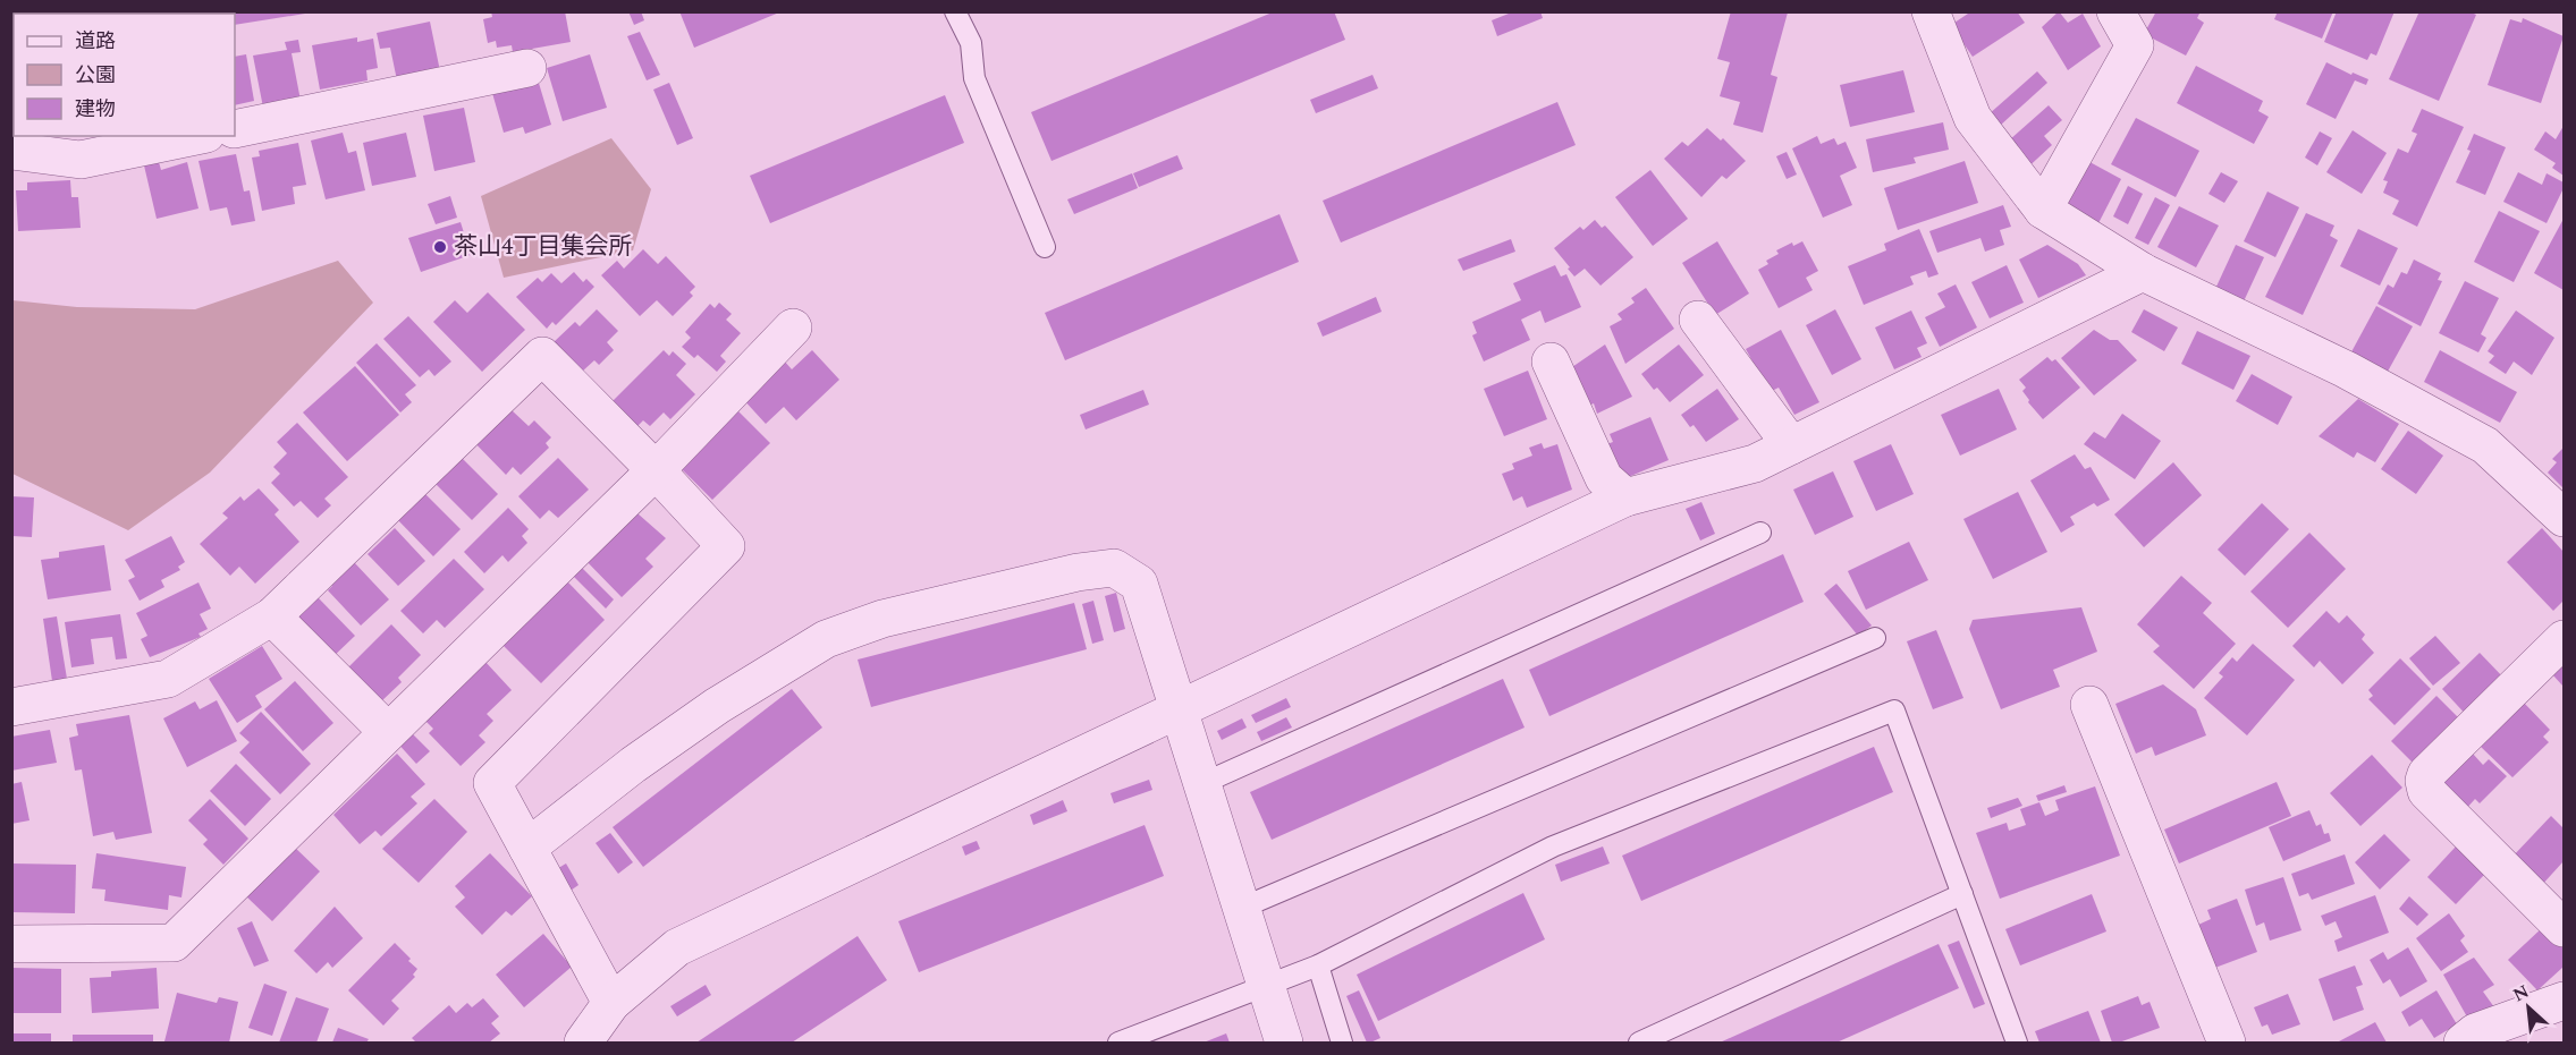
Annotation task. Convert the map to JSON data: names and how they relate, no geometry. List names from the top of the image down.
{
  "places": ["茶山4丁目集会所"],
  "legend": ["道路", "公園", "建物"],
  "north": "top left"
}
